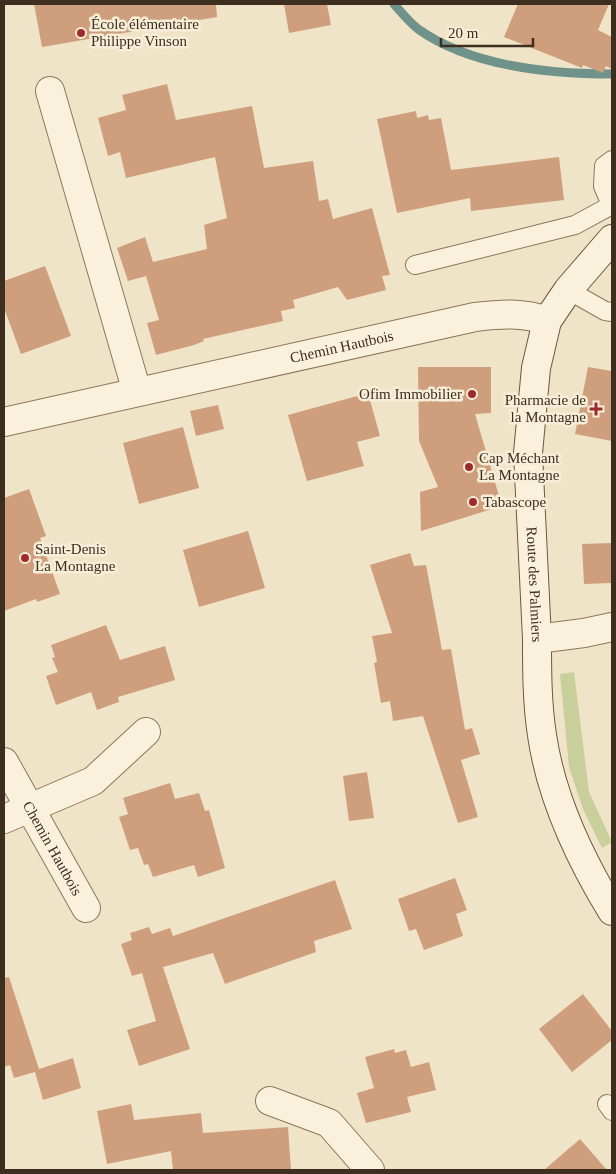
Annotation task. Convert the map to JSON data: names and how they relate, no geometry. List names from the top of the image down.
{
  "streets": {
    "street": ["Chemin Hautbois", "Route des Palmiers"]
  },
  "crossings": [
    ["Chemin Hautbois", "Route des Palmiers"]
  ],
  "places": {
    "other": [
      "École élémentaire Philippe Vinson",
      "Ofim Immobilier",
      "Cap Méchant La Montagne",
      "Tabascope",
      "Saint-Denis La Montagne"
    ],
    "health": ["Pharmacie de la Montagne"]
  },
  "scale_bar": "20 m"
}
